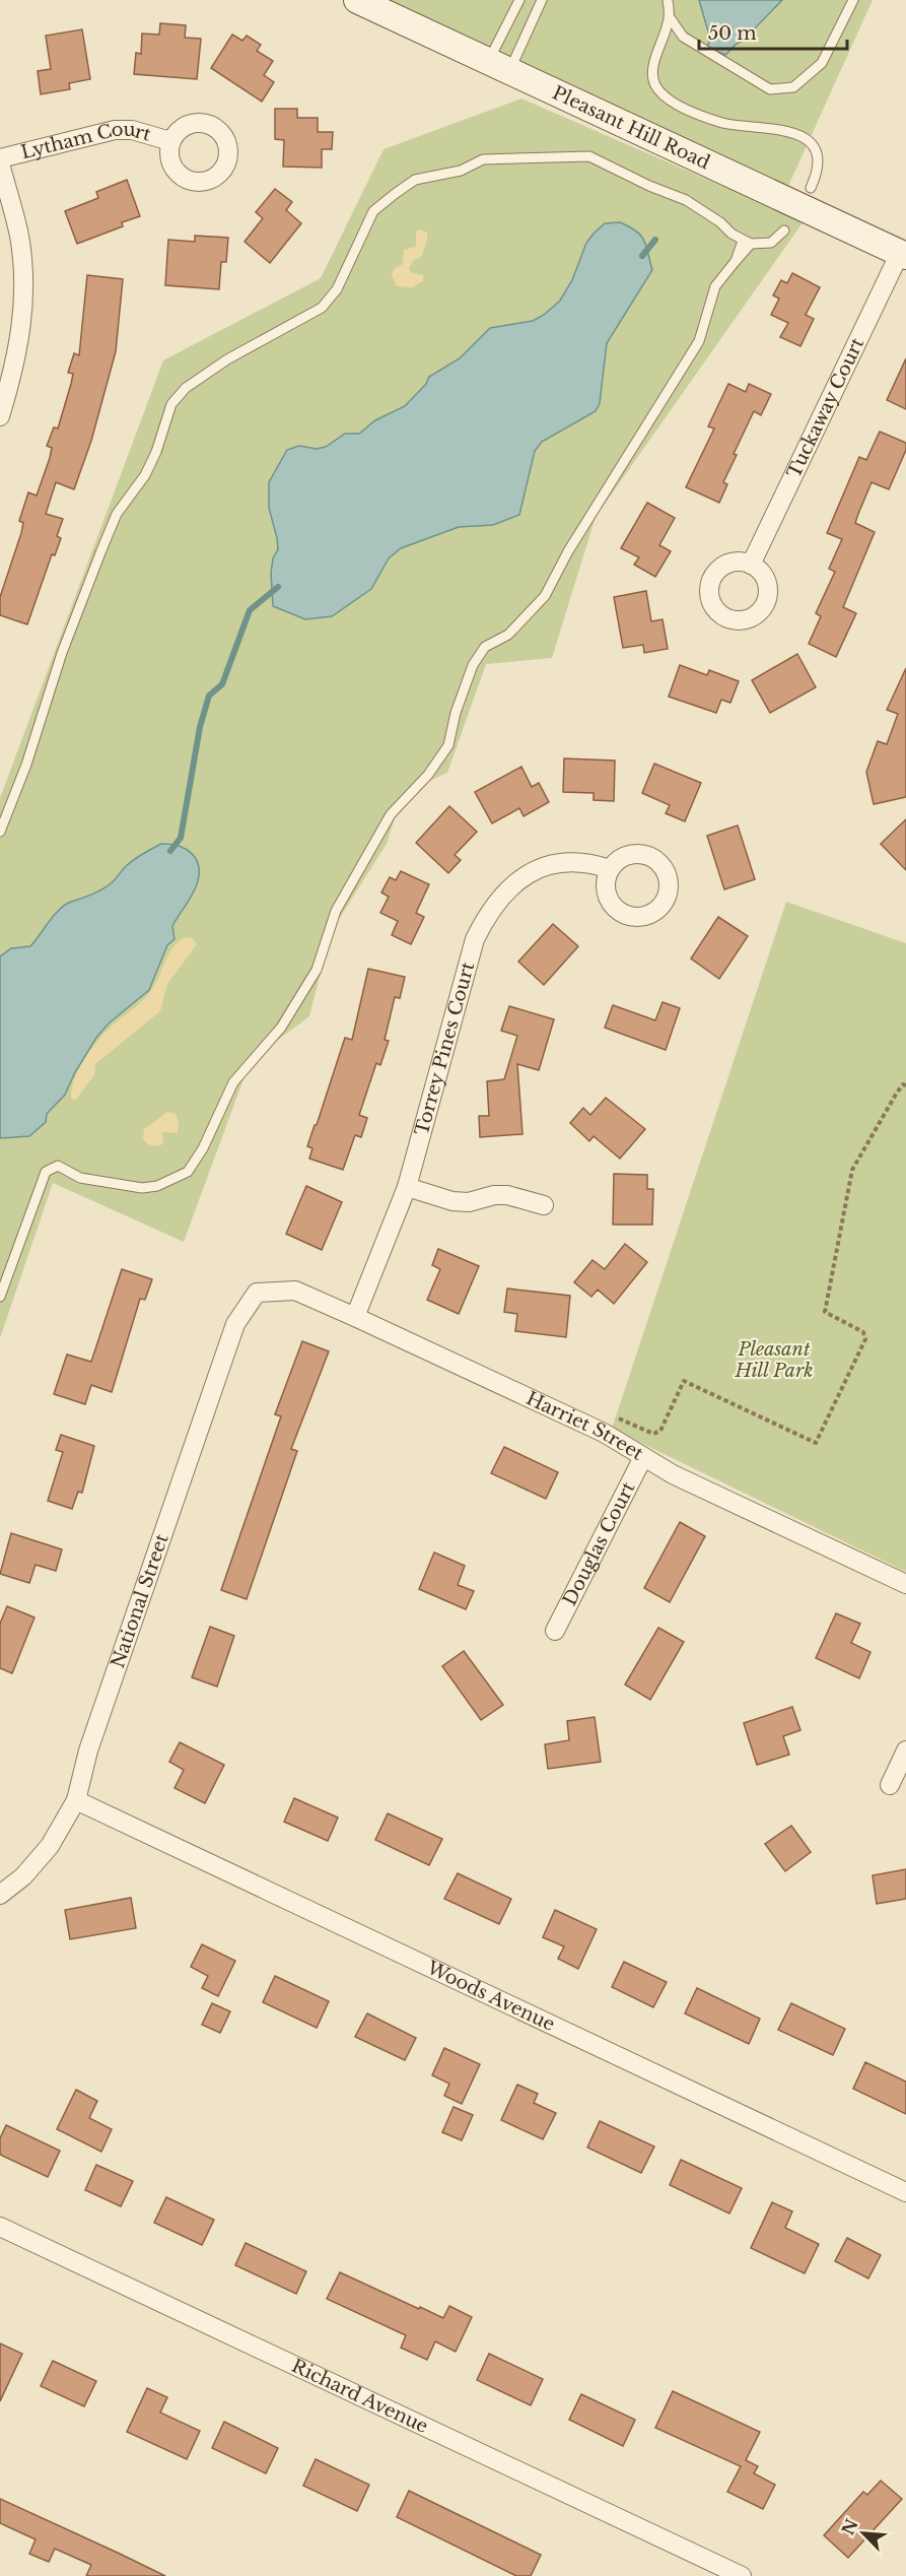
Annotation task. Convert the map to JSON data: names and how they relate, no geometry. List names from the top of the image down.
{
  "streets": {
    "street": [
      "Pleasant Hill Road",
      "Lytham Court",
      "Tuckaway Court",
      "Torrey Pines Court",
      "Harriet Street",
      "Douglas Court",
      "National Street",
      "Woods Avenue",
      "Richard Avenue"
    ]
  },
  "crossings": [
    ["Pleasant Hill Road", "Tuckaway Court"],
    ["Torrey Pines Court", "Harriet Street"],
    ["Harriet Street", "Douglas Court"],
    ["Harriet Street", "National Street"],
    ["National Street", "Woods Avenue"]
  ],
  "parks": ["Pleasant Hill Park"],
  "scale_bar": "50 m",
  "north": "top left"
}
